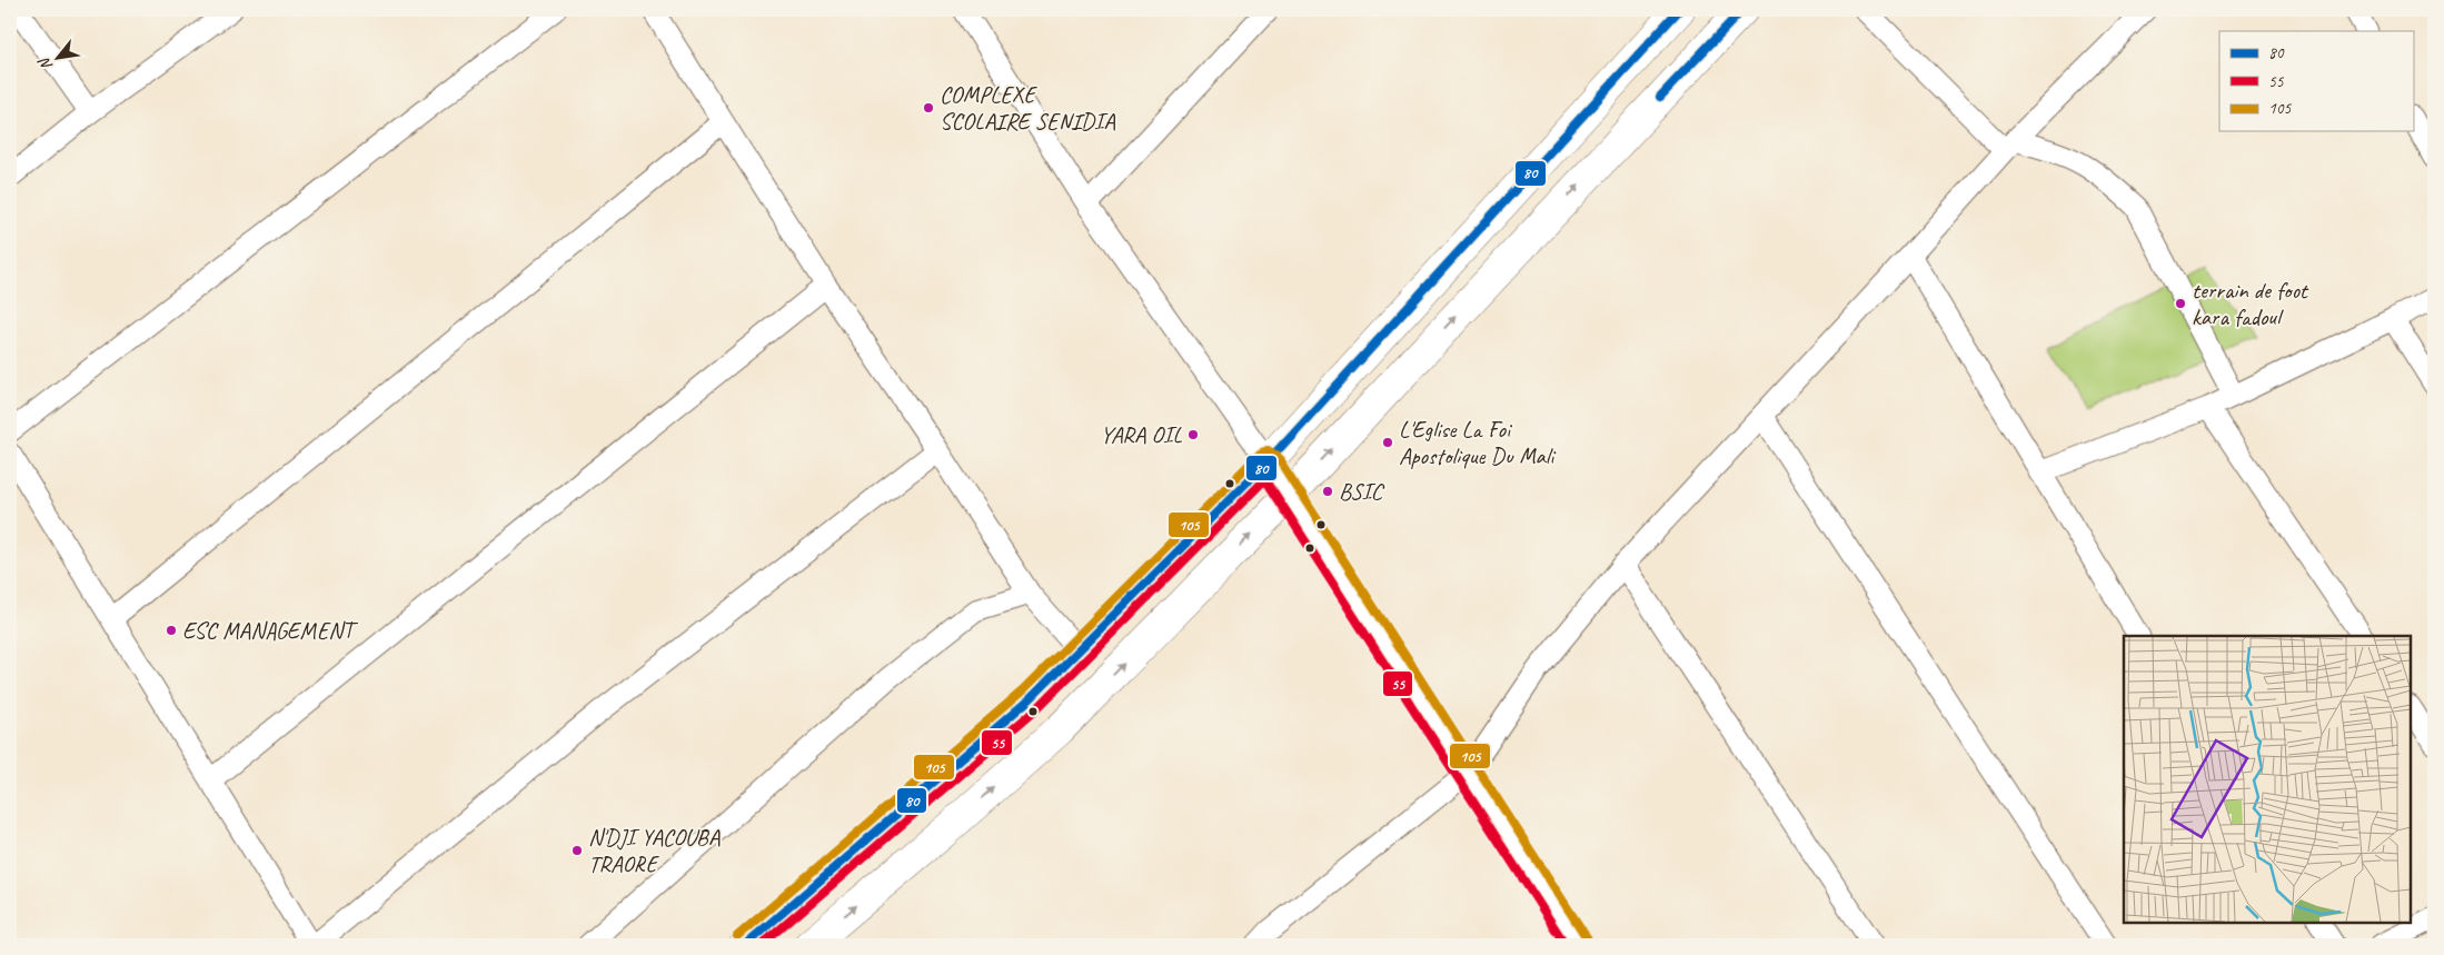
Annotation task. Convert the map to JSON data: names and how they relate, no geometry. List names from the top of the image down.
{
  "places": [
    "COMPLEXE SCOLAIRE SENIDIA",
    "terrain de foot kara fadoul",
    "YARA OIL",
    "L'Eglise La Foi Apostolique Du Mali",
    "BSIC",
    "ESC MANAGEMENT",
    "N'DJI YACOUBA TRAORE"
  ],
  "lines": ["transit line 80", "transit line 105", "transit line 55"],
  "legend": ["80", "55", "105"],
  "north": "bottom left"
}
